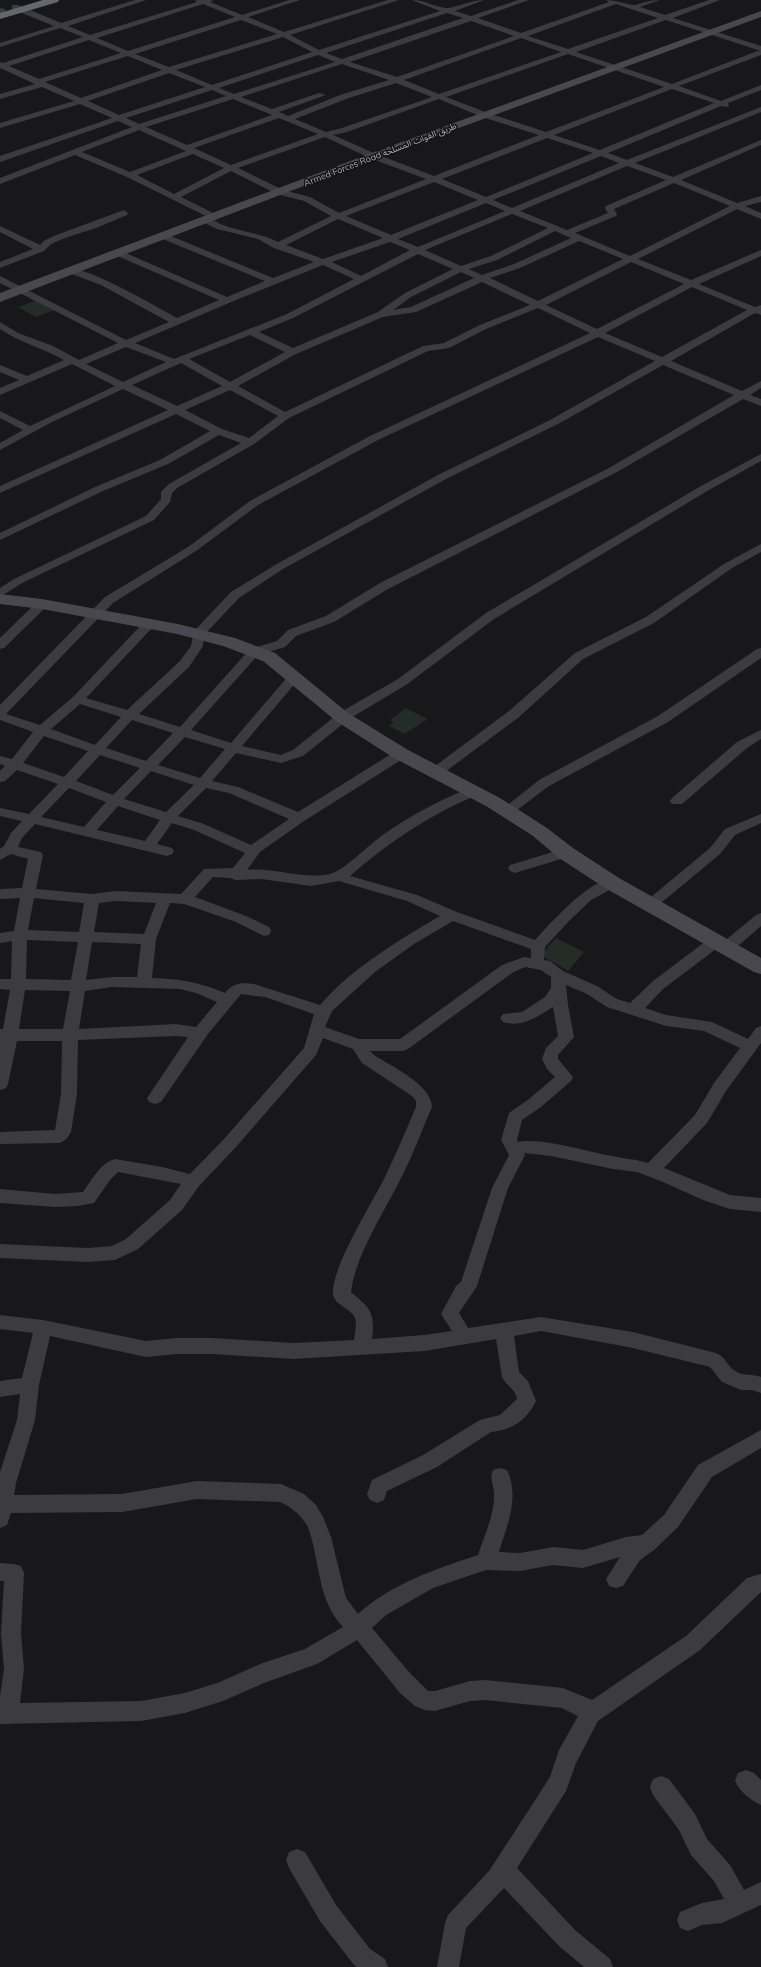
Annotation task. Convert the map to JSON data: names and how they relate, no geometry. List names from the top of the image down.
{
  "streets": {
    "street": ["Armed Forces Road طريق القوات المسلحة"]
  }
}
